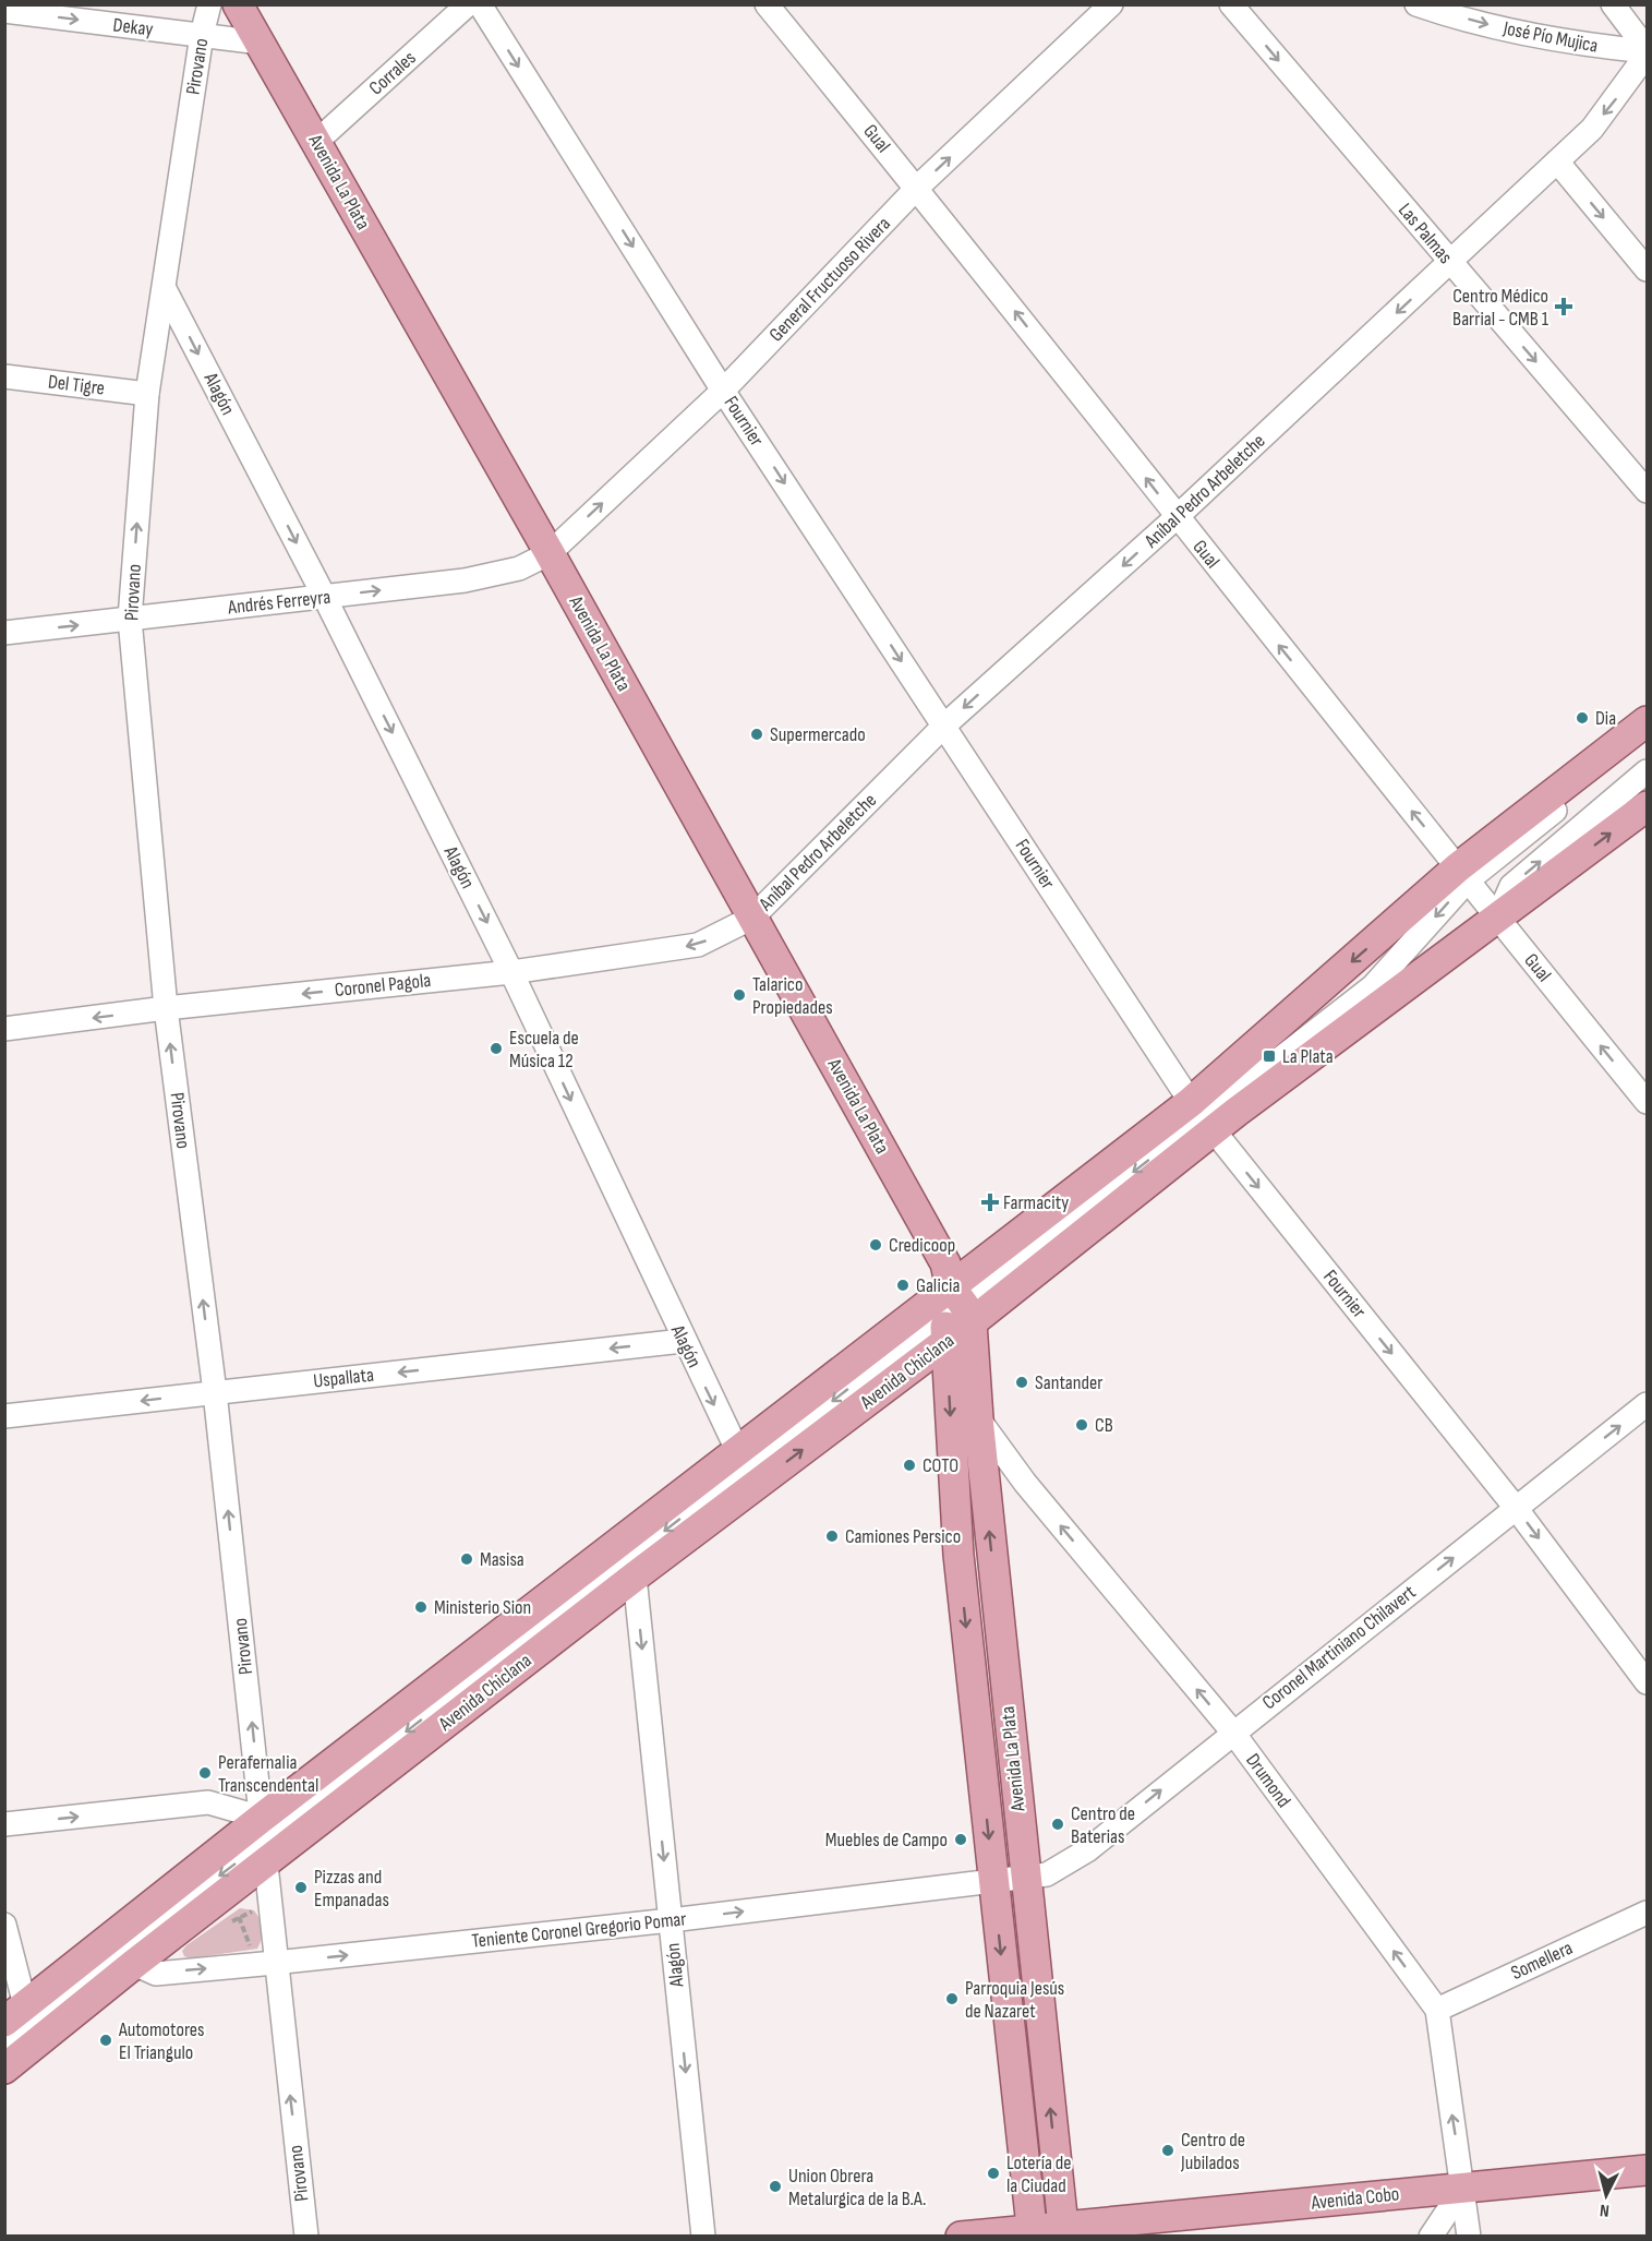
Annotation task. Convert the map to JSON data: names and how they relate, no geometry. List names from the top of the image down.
{
  "streets": {
    "main road": ["Avenida La Plata", "Avenida Chiclana", "Avenida Cobo"],
    "street": [
      "Dekay",
      "José Pío Mujica",
      "Pirovano",
      "Corrales",
      "Gual",
      "Las Palmas",
      "General Fructuoso Rivera",
      "Del Tigre",
      "Alagón",
      "Fournier",
      "Aníbal Pedro Arbeletche",
      "Andrés Ferreyra",
      "Coronel Pagola",
      "Uspallata",
      "Coronel Martiniano Chilavert",
      "Drumond",
      "Teniente Coronel Gregorio Pomar",
      "Somellera"
    ]
  },
  "crossings": [
    ["Dekay", "Pirovano"],
    ["Dekay", "Avenida La Plata"],
    ["José Pío Mujica", "Aníbal Pedro Arbeletche"],
    ["Pirovano", "Del Tigre"],
    ["Pirovano", "Alagón"],
    ["Pirovano", "Andrés Ferreyra"],
    ["Pirovano", "Coronel Pagola"],
    ["Pirovano", "Avenida Chiclana"],
    ["Pirovano", "Uspallata"],
    ["Pirovano", "Teniente Coronel Gregorio Pomar"],
    ["Corrales", "Avenida La Plata"],
    ["Gual", "General Fructuoso Rivera"],
    ["Gual", "Aníbal Pedro Arbeletche"],
    ["Avenida La Plata", "General Fructuoso Rivera"],
    ["Avenida La Plata", "Aníbal Pedro Arbeletche"],
    ["Avenida La Plata", "Andrés Ferreyra"],
    ["Avenida La Plata", "Coronel Pagola"],
    ["Avenida La Plata", "Avenida Chiclana"],
    ["Avenida La Plata", "Coronel Martiniano Chilavert"],
    ["Avenida La Plata", "Drumond"],
    ["Avenida La Plata", "Teniente Coronel Gregorio Pomar"],
    ["Avenida La Plata", "Avenida Cobo"],
    ["Las Palmas", "Aníbal Pedro Arbeletche"],
    ["General Fructuoso Rivera", "Fournier"],
    ["General Fructuoso Rivera", "Andrés Ferreyra"],
    ["Alagón", "Andrés Ferreyra"],
    ["Alagón", "Coronel Pagola"],
    ["Alagón", "Avenida Chiclana"],
    ["Alagón", "Uspallata"],
    ["Alagón", "Teniente Coronel Gregorio Pomar"],
    ["Fournier", "Aníbal Pedro Arbeletche"],
    ["Fournier", "Coronel Martiniano Chilavert"],
    ["Aníbal Pedro Arbeletche", "Coronel Pagola"],
    ["Avenida Chiclana", "Teniente Coronel Gregorio Pomar"],
    ["Coronel Martiniano Chilavert", "Drumond"],
    ["Coronel Martiniano Chilavert", "Teniente Coronel Gregorio Pomar"],
    ["Drumond", "Somellera"],
    ["Drumond", "Avenida Cobo"]
  ],
  "one_way": [
    "Dekay",
    "José Pío Mujica",
    "Pirovano",
    "Gual",
    "Las Palmas",
    "General Fructuoso Rivera",
    "Alagón",
    "Fournier",
    "Aníbal Pedro Arbeletche",
    "Andrés Ferreyra",
    "Coronel Pagola",
    "Uspallata",
    "Coronel Martiniano Chilavert",
    "Drumond",
    "Teniente Coronel Gregorio Pomar"
  ],
  "places": {
    "health": ["Centro Médico Barrial - CMB 1", "Farmacity"],
    "other": [
      "Dia",
      "Supermercado",
      "Talarico Propiedades",
      "Escuela de Música 12",
      "Credicoop",
      "Galicia",
      "Santander",
      "CB",
      "COTO",
      "Camiones Persico",
      "Masisa",
      "Ministerio Sion",
      "Perafernalia Transcendental",
      "Centro de Baterias",
      "Muebles de Campo",
      "Pizzas and Empanadas",
      "Parroquia Jesús de Nazaret",
      "Automotores El Triangulo",
      "Centro de Jubilados",
      "Lotería de la Ciudad",
      "Union Obrera Metalurgica de la B.A."
    ],
    "transit": ["La Plata"]
  },
  "north": "bottom"
}
